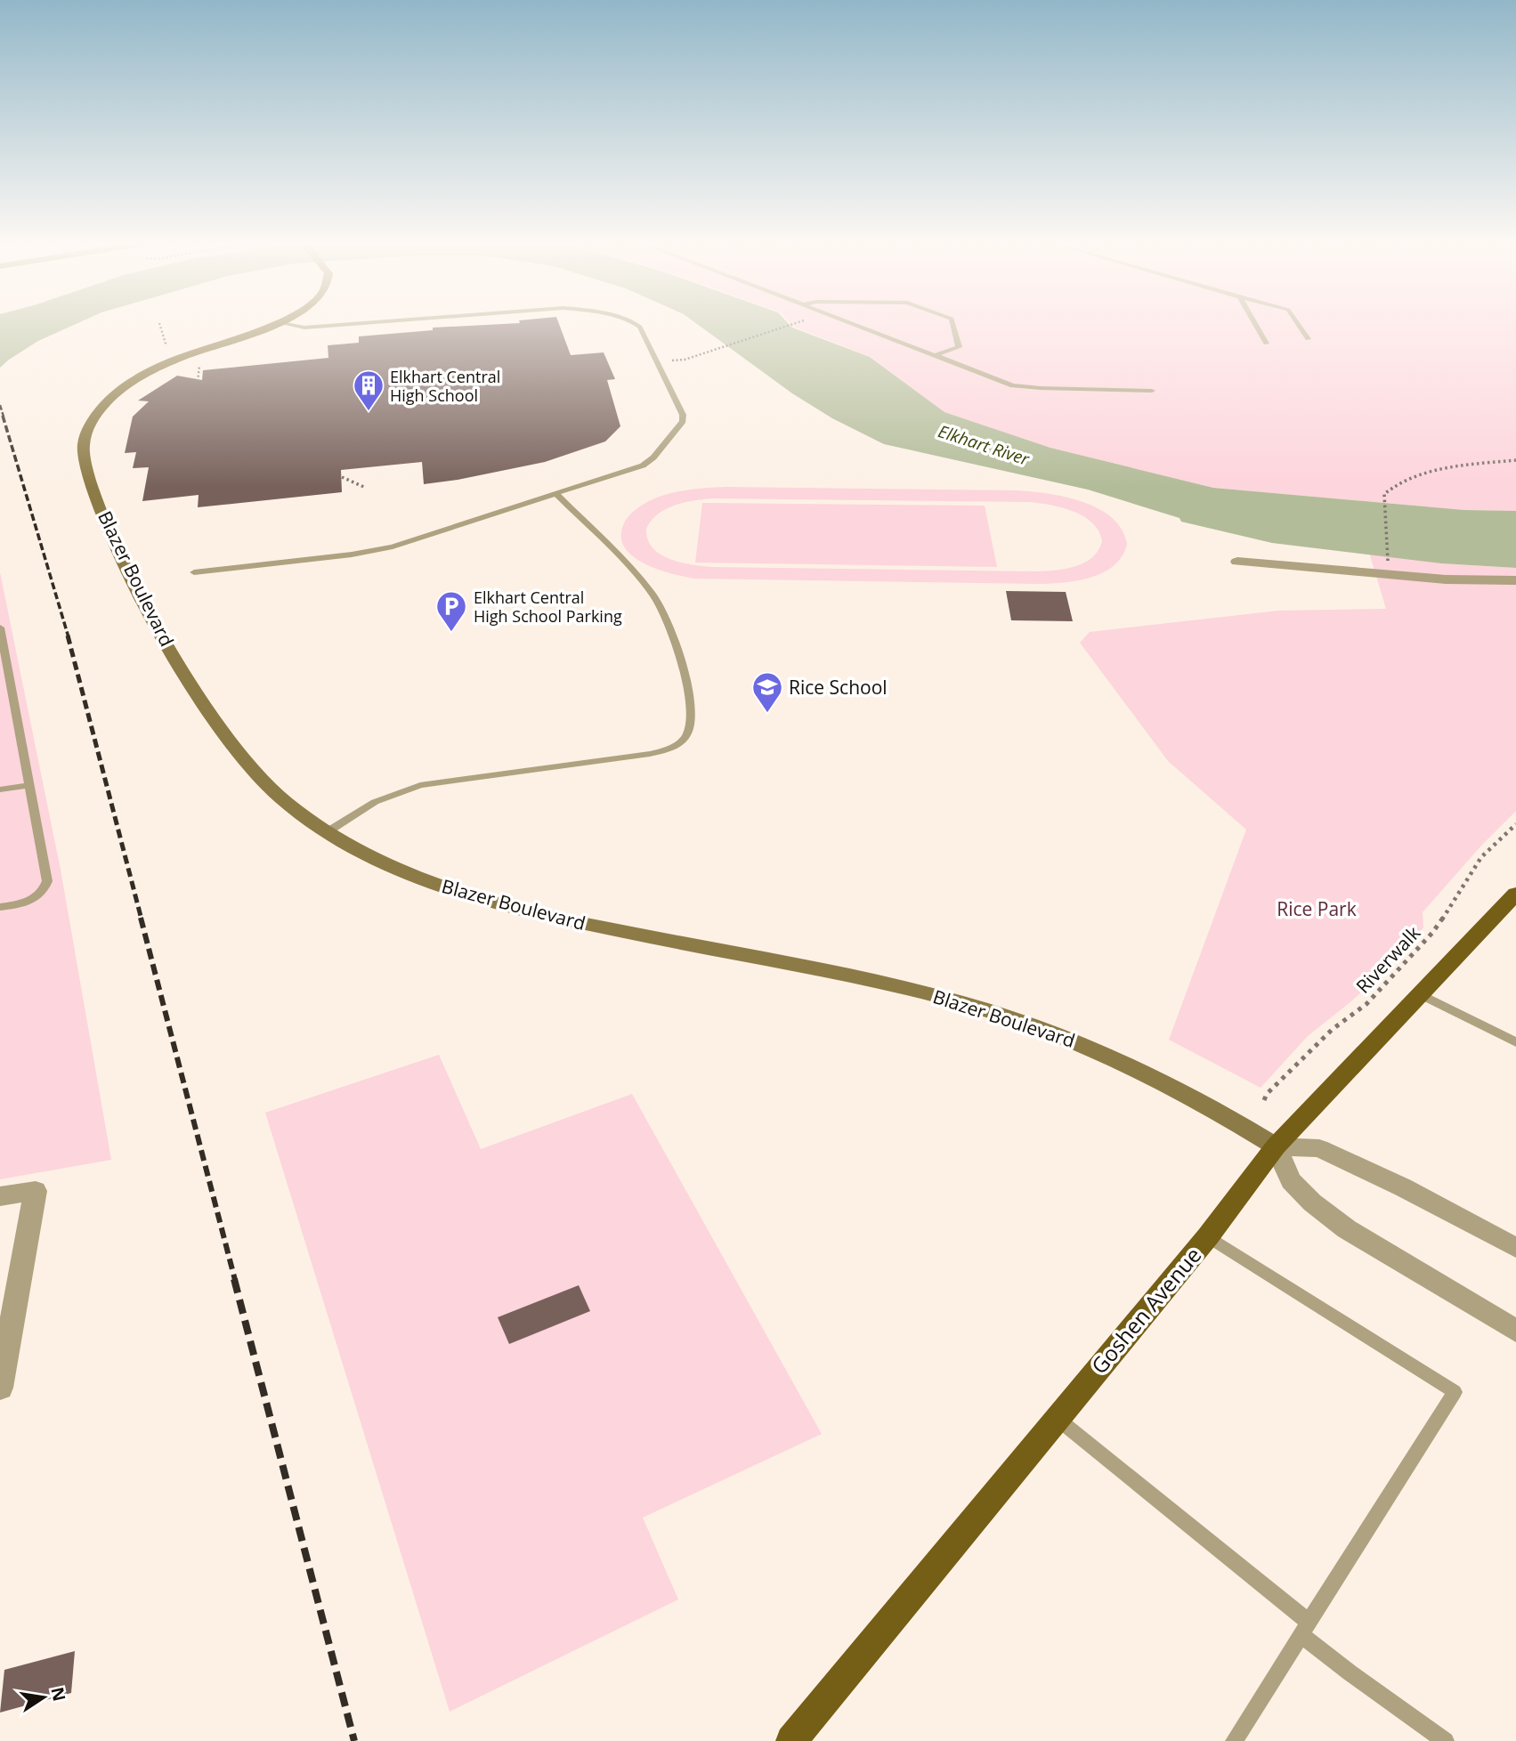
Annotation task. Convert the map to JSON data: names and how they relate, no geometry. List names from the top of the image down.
{
  "streets": {
    "main road": ["Blazer Boulevard", "Goshen Avenue"],
    "path": ["Riverwalk"]
  },
  "crossings": [
    ["Blazer Boulevard", "Goshen Avenue"]
  ],
  "water": ["Elkhart River"],
  "parks": ["Rice Park"],
  "places": {
    "building": ["Elkhart Central High School"],
    "parking": ["Elkhart Central High School Parking"],
    "school or university": ["Rice School"]
  },
  "north": "right"
}
